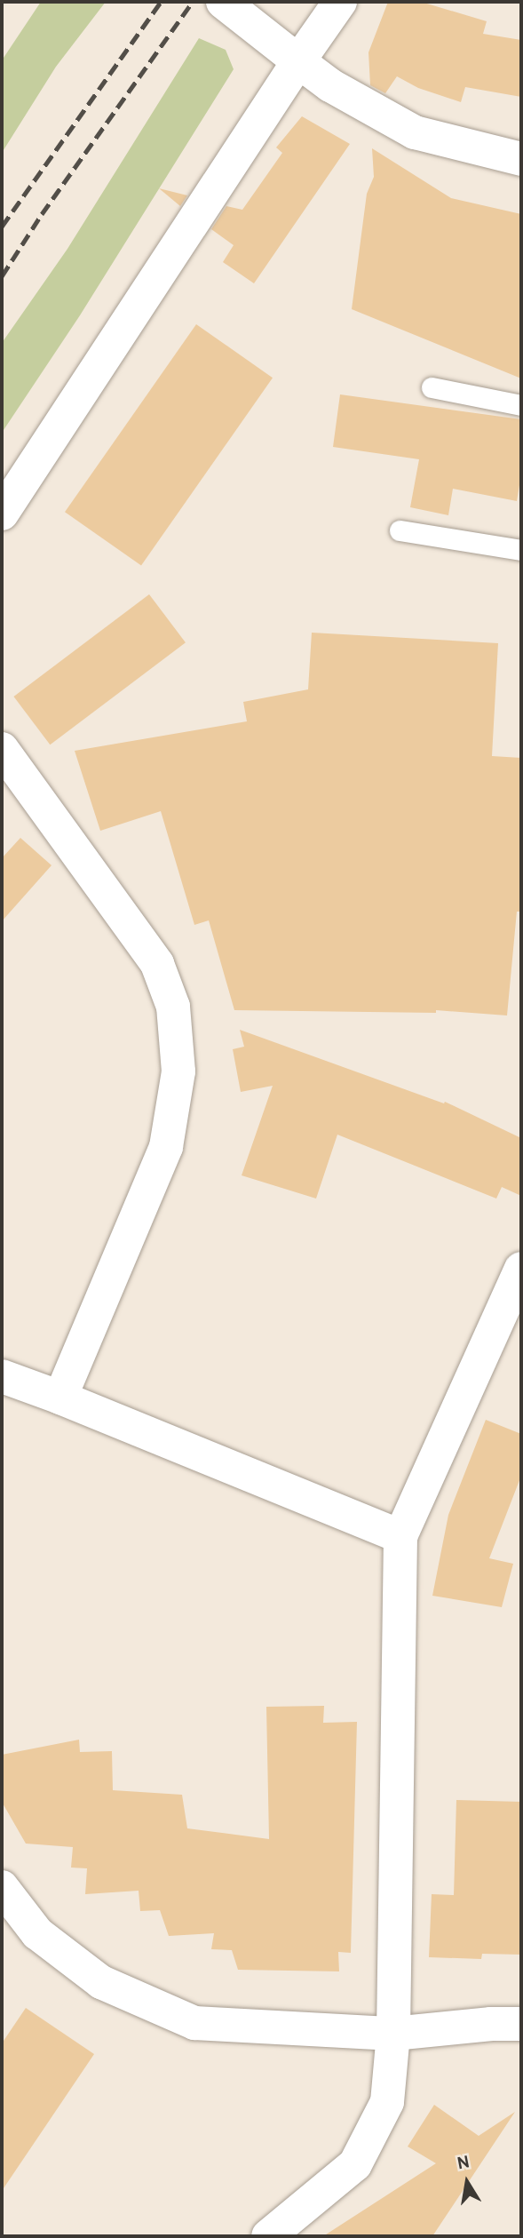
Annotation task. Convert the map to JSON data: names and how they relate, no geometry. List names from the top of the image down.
{
  "north": "top"
}
